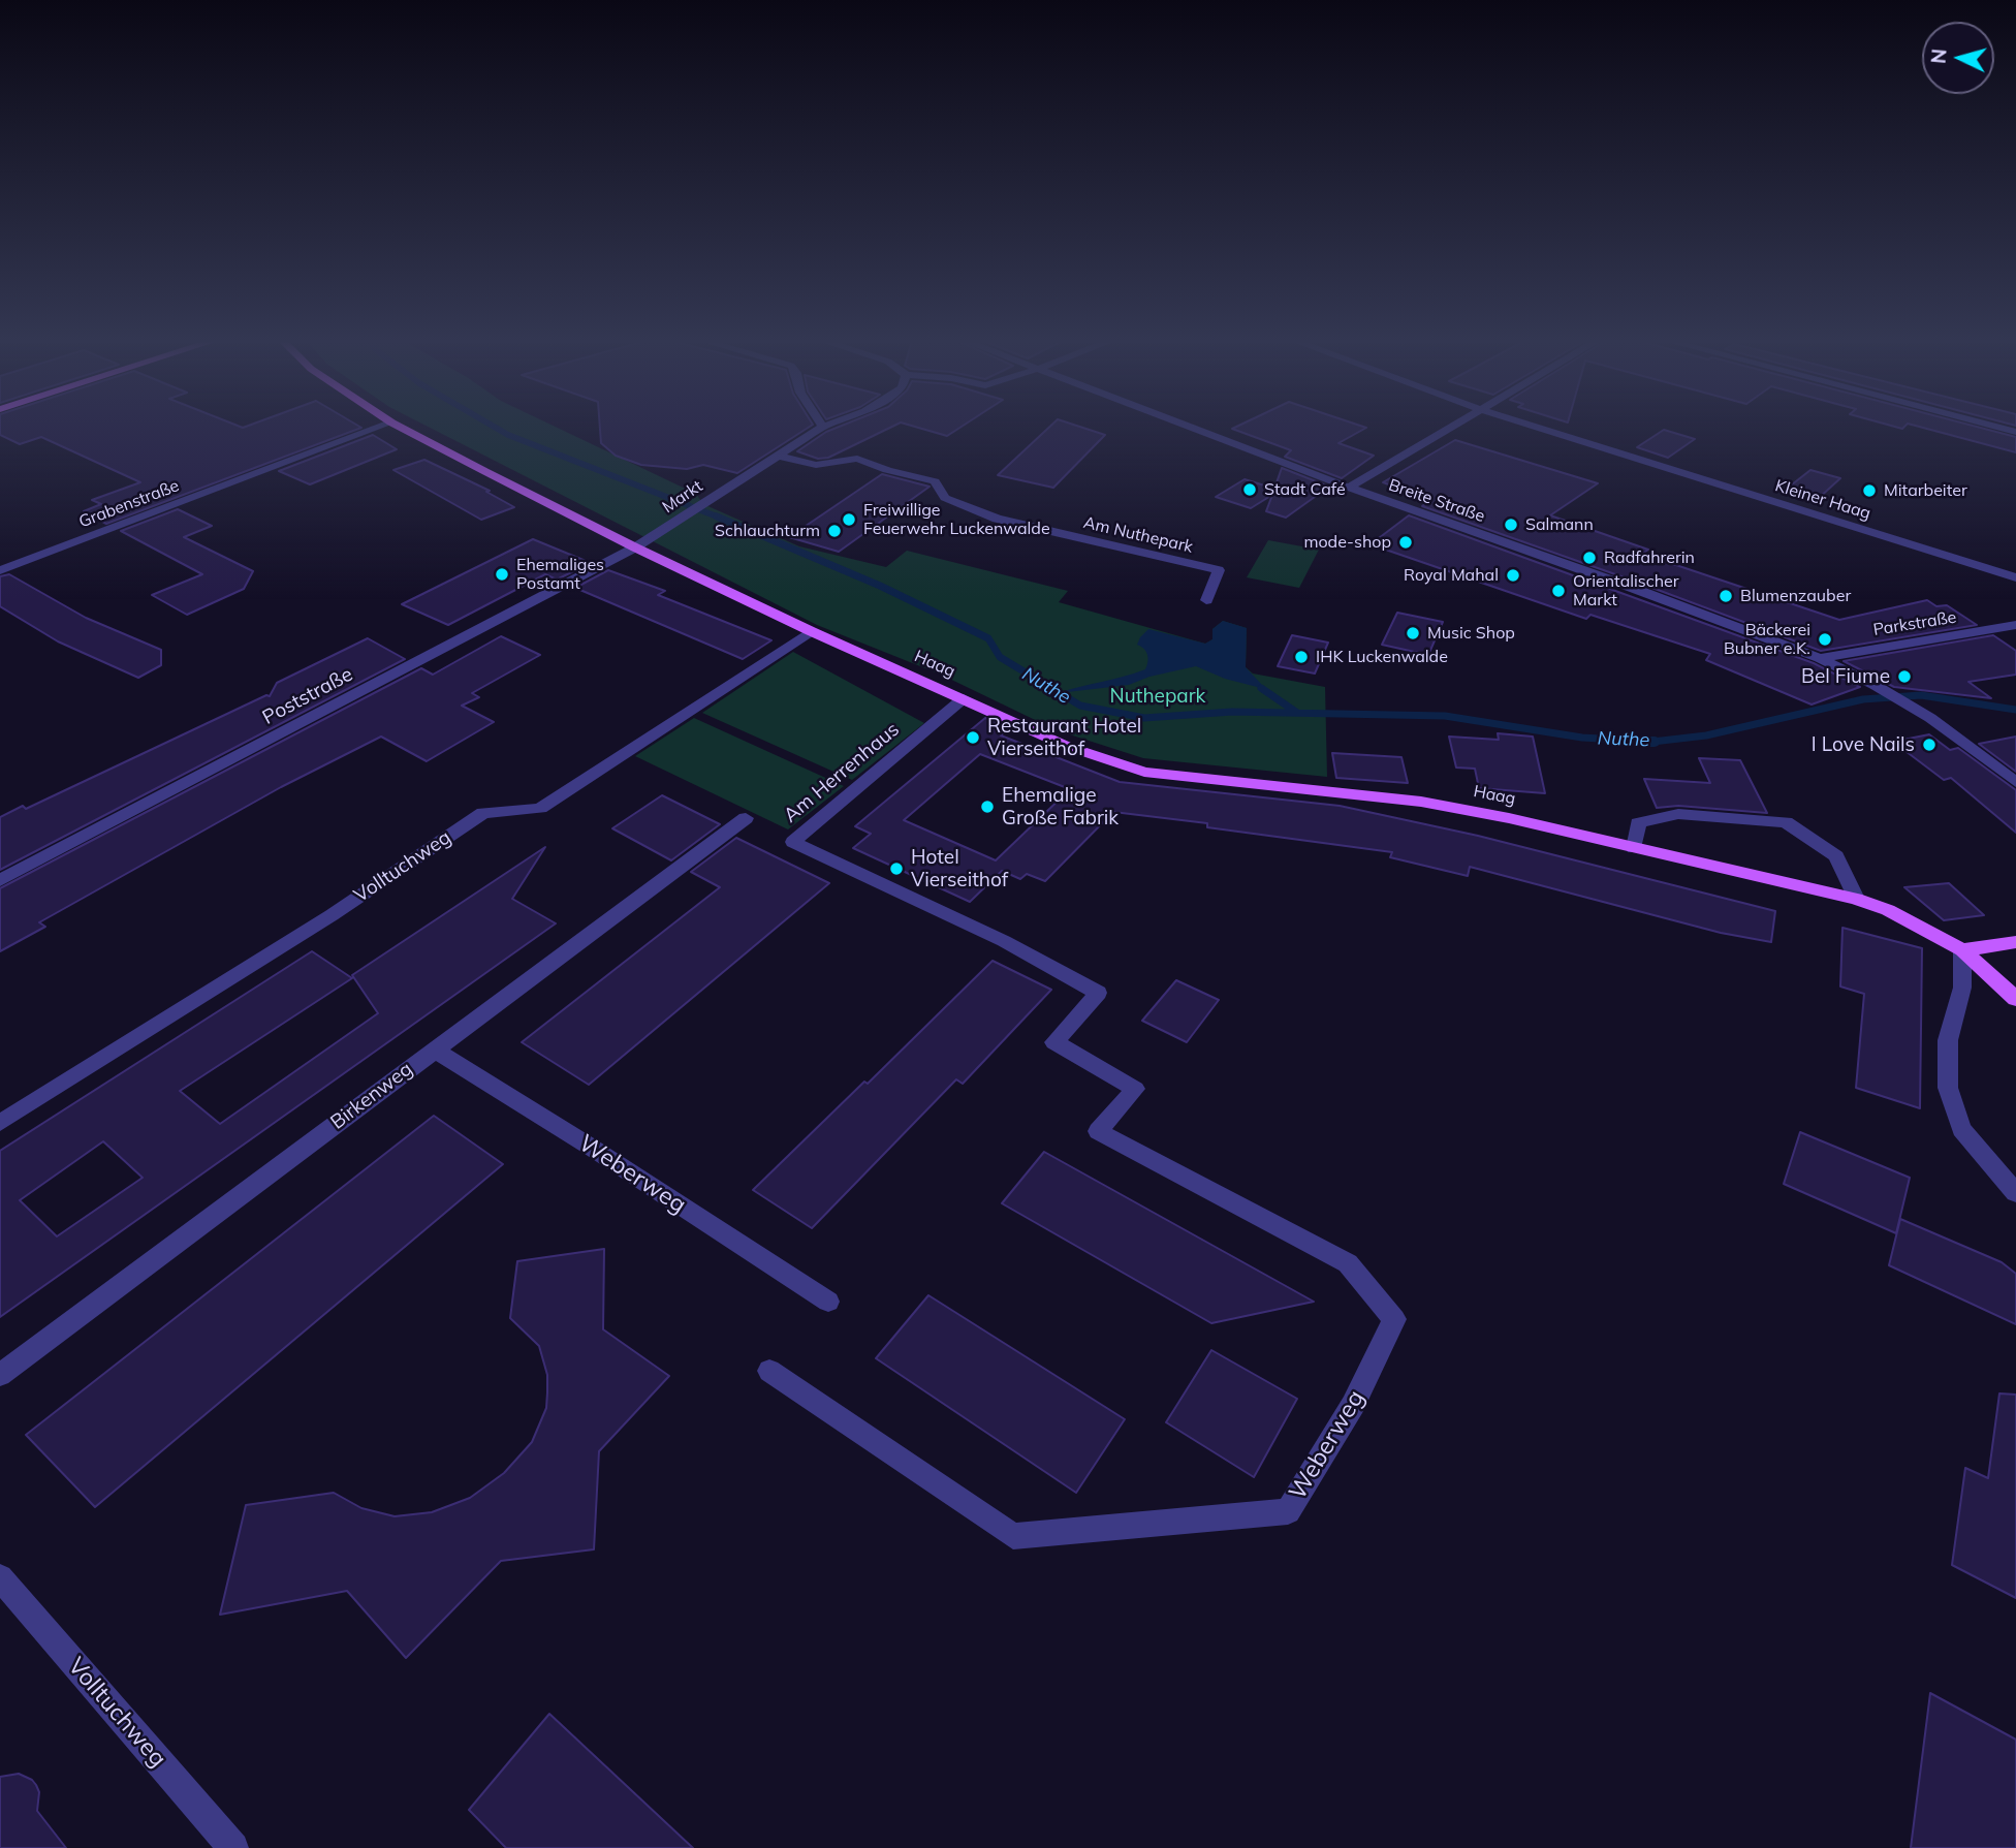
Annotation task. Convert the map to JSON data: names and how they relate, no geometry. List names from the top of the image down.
{
  "streets": {
    "main road": ["Haag"],
    "street": [
      "Markt",
      "Kleiner Haag",
      "Breite Straße",
      "Grabenstraße",
      "Am Nuthepark",
      "Parkstraße",
      "Poststraße",
      "Am Herrenhaus",
      "Volltuchweg",
      "Birkenweg",
      "Weberweg"
    ]
  },
  "crossings": [
    ["Markt", "Am Nuthepark"],
    ["Markt", "Haag"],
    ["Markt", "Poststraße"],
    ["Breite Straße", "Parkstraße"],
    ["Haag", "Poststraße"],
    ["Haag", "Am Herrenhaus"],
    ["Haag", "Volltuchweg"],
    ["Am Herrenhaus", "Weberweg"],
    ["Birkenweg", "Weberweg"]
  ],
  "water": ["Nuthe"],
  "parks": ["Nuthepark"],
  "places": [
    "Stadt Café",
    "Mitarbeiter",
    "Freiwillige Feuerwehr Luckenwalde",
    "Salmann",
    "Schlauchturm",
    "mode-shop",
    "Radfahrerin",
    "Ehemaliges Postamt",
    "Royal Mahal",
    "Orientalischer Markt",
    "Blumenzauber",
    "Music Shop",
    "Bäckerei Bubner e.K.",
    "IHK Luckenwalde",
    "Bel Fiume",
    "Restaurant Hotel Vierseithof",
    "I Love Nails",
    "Ehemalige Große Fabrik",
    "Hotel Vierseithof"
  ],
  "north": "left"
}
